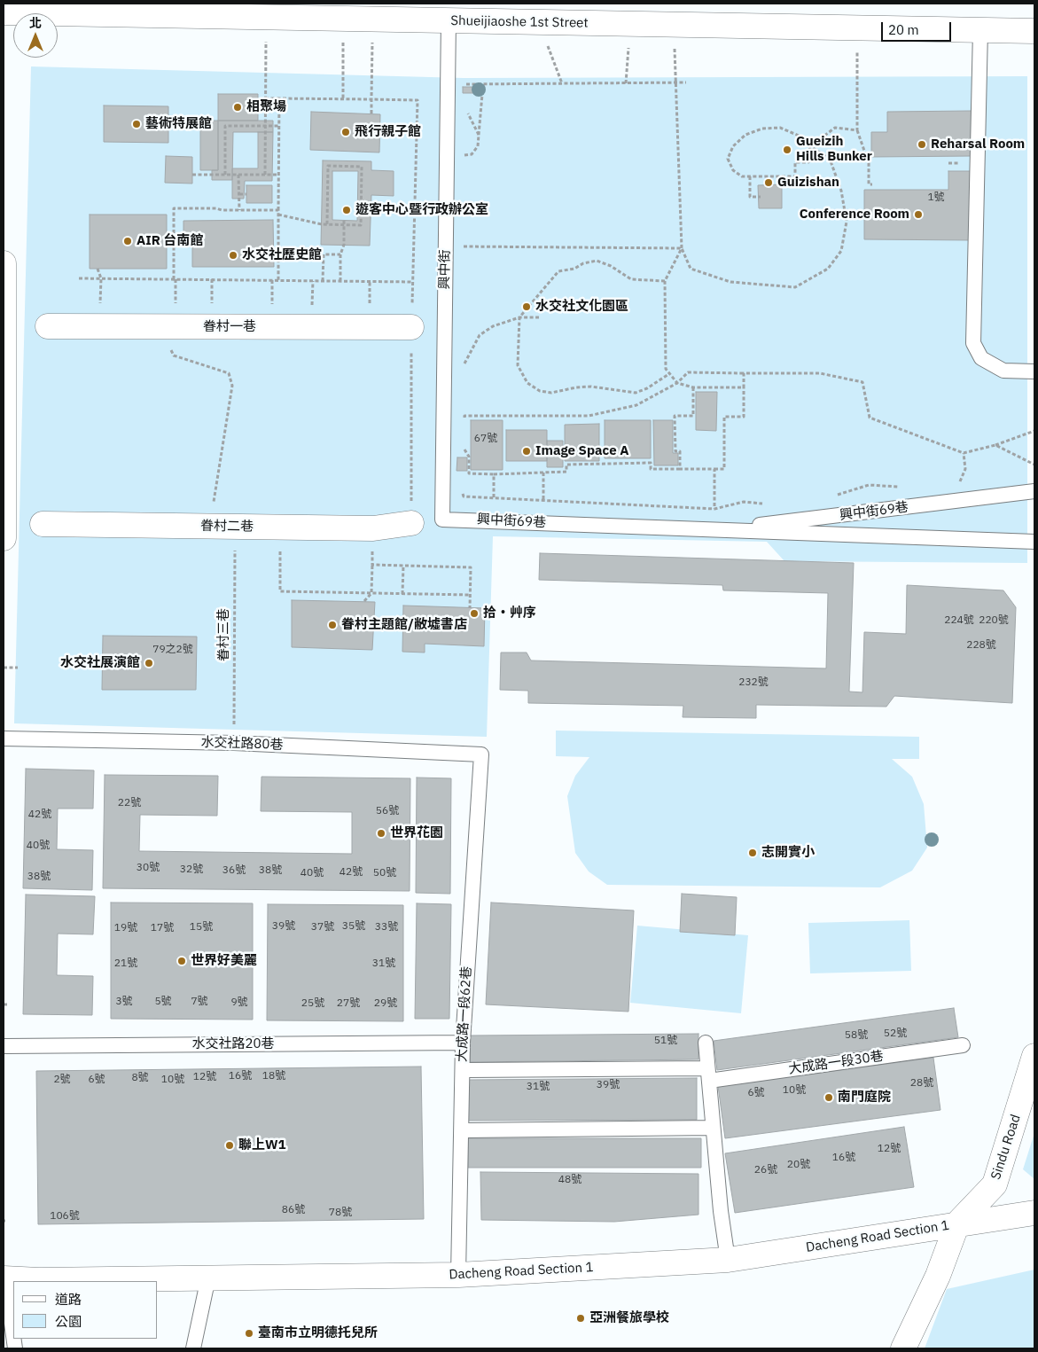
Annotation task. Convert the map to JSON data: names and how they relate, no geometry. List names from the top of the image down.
{
  "streets": {
    "street": [
      "Shueijiaoshe 1st Street",
      "眷村一巷",
      "眷村二巷",
      "Sindu Road",
      "Dacheng Road Section 1"
    ],
    "lane": [
      "興中街",
      "興中街69巷",
      "水交社路80巷",
      "大成路一段62巷",
      "水交社路20巷",
      "大成路一段30巷"
    ],
    "path": ["眷村三巷"]
  },
  "crossings": [
    ["Shueijiaoshe 1st Street", "興中街"],
    ["興中街", "興中街69巷"],
    ["眷村二巷", "眷村三巷"],
    ["眷村三巷", "水交社路80巷"],
    ["水交社路80巷", "大成路一段62巷"],
    ["大成路一段62巷", "水交社路20巷"],
    ["大成路一段62巷", "Dacheng Road Section 1"],
    ["Sindu Road", "Dacheng Road Section 1"]
  ],
  "places": [
    "相聚場",
    "藝術特展館",
    "飛行親子館",
    "Reharsal Room",
    "Gueizih Hills Bunker",
    "Guizishan",
    "遊客中心暨行政辦公室",
    "Conference Room",
    "AIR 台南館",
    "水交社歷史館",
    "水交社文化園區",
    "Image Space A",
    "拾・艸序",
    "眷村主題館/敝墟書店",
    "水交社展演館",
    "世界花園",
    "志開實小",
    "世界好美麗",
    "南門庭院",
    "聯上W1",
    "亞洲餐旅學校",
    "臺南市立明德托兒所"
  ],
  "house_numbers": [
    "1號",
    "67號",
    "224號",
    "220號",
    "228號",
    "79之2號",
    "232號",
    "22號",
    "56號",
    "42號",
    "40號",
    "30號",
    "32號",
    "36號",
    "38號",
    "42號",
    "40號",
    "50號",
    "38號",
    "39號",
    "35號",
    "15號",
    "37號",
    "33號",
    "19號",
    "17號",
    "21號",
    "31號",
    "3號",
    "5號",
    "7號",
    "9號",
    "25號",
    "27號",
    "29號",
    "52號",
    "58號",
    "51號",
    "16號",
    "18號",
    "12號",
    "8號",
    "2號",
    "6號",
    "10號",
    "28號",
    "39號",
    "31號",
    "10號",
    "6號",
    "12號",
    "16號",
    "20號",
    "26號",
    "48號",
    "86號",
    "78號",
    "106號"
  ],
  "legend": ["道路", "公園"],
  "scale_bar": "20 m",
  "north": "top"
}
